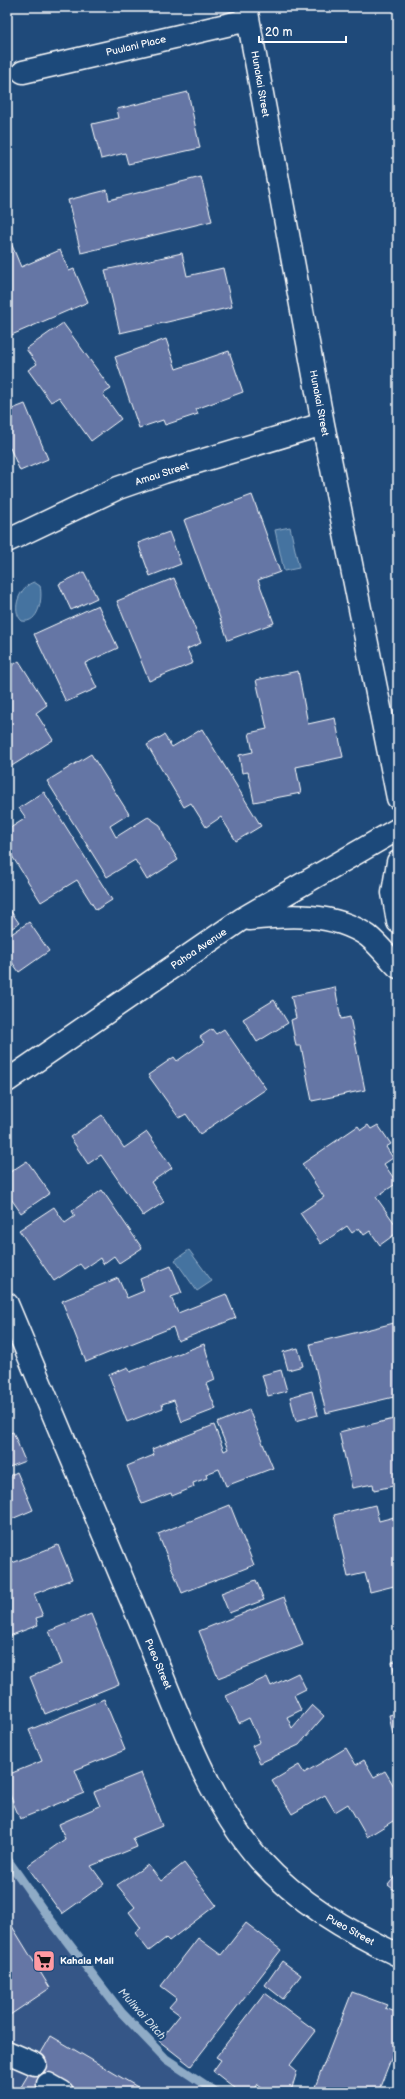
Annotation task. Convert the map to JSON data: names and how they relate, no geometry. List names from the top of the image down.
{
  "streets": {
    "street": [
      "Puulani Place",
      "Hunakai Street",
      "Amau Street",
      "Pahoa Avenue",
      "Pueo Street"
    ]
  },
  "crossings": [
    ["Puulani Place", "Hunakai Street"],
    ["Hunakai Street", "Amau Street"]
  ],
  "water": ["Muliwai Ditch"],
  "places": {
    "supermarket": ["Kahala Mall"]
  },
  "scale_bar": "20 m"
}
